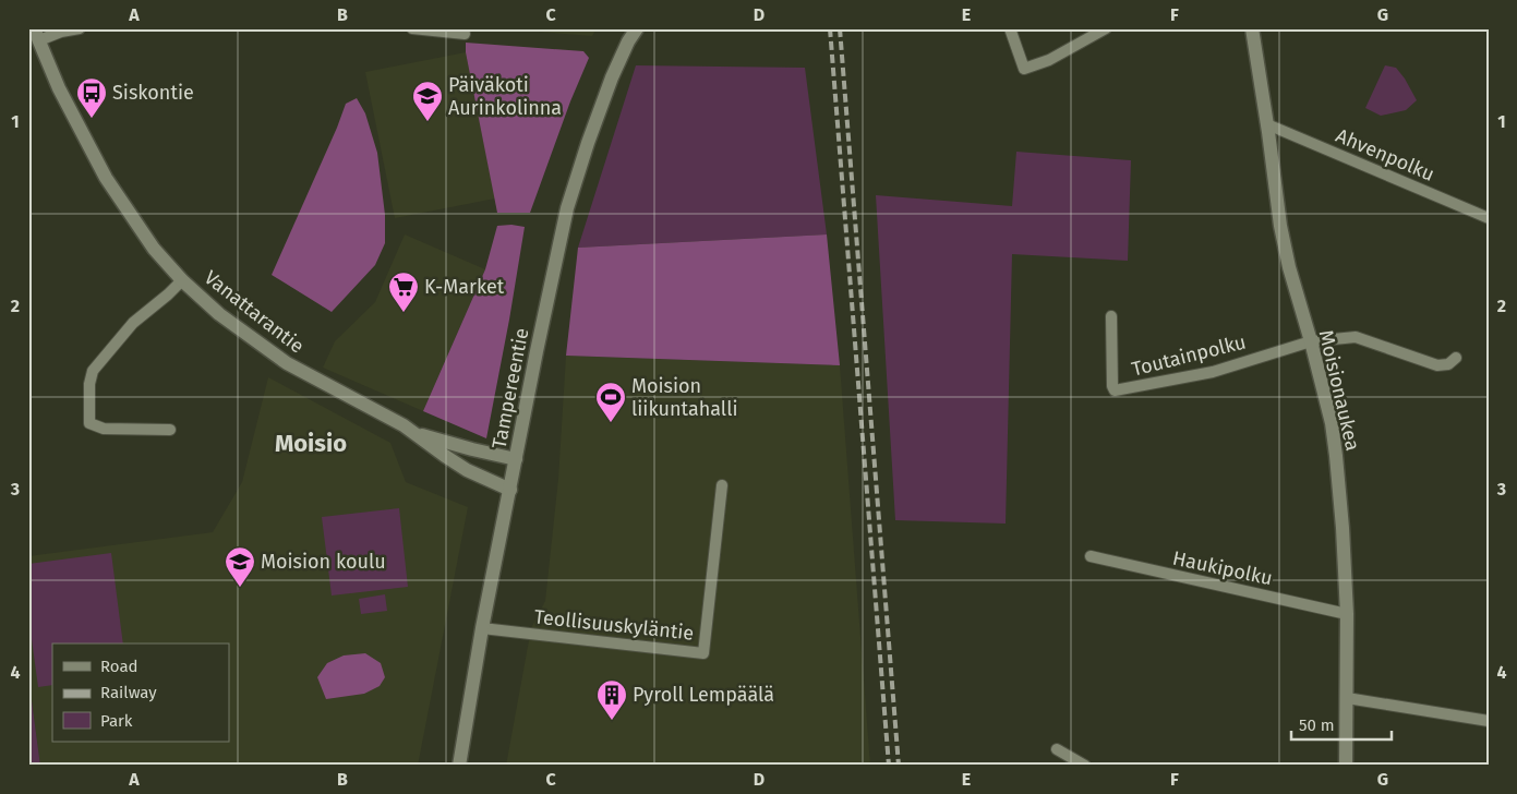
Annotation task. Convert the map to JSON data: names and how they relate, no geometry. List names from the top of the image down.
{
  "streets": {
    "street": [
      "Ahvenpolku",
      "Vanattarantie",
      "Toutainpolku",
      "Tampereentie",
      "Moisionaukea",
      "Haukipolku",
      "Teollisuuskyläntie"
    ]
  },
  "crossings": [
    ["Ahvenpolku", "Moisionaukea"],
    ["Vanattarantie", "Tampereentie"],
    ["Toutainpolku", "Moisionaukea"],
    ["Tampereentie", "Teollisuuskyläntie"],
    ["Moisionaukea", "Haukipolku"]
  ],
  "districts": ["Moisio"],
  "places": {
    "bus stop": ["Siskontie"],
    "school or university": ["Päiväkoti Aurinkolinna", "Moision koulu"],
    "supermarket": ["K-Market"],
    "sports": ["Moision liikuntahalli"],
    "building": ["Pyroll Lempäälä"]
  },
  "legend": ["Road", "Railway", "Park"],
  "scale_bar": "50 m",
  "grid": {
    "columns": [
      "A",
      "B",
      "C",
      "D",
      "E",
      "F",
      "G"
    ],
    "rows": [
      "1",
      "2",
      "3",
      "4"
    ]
  }
}
